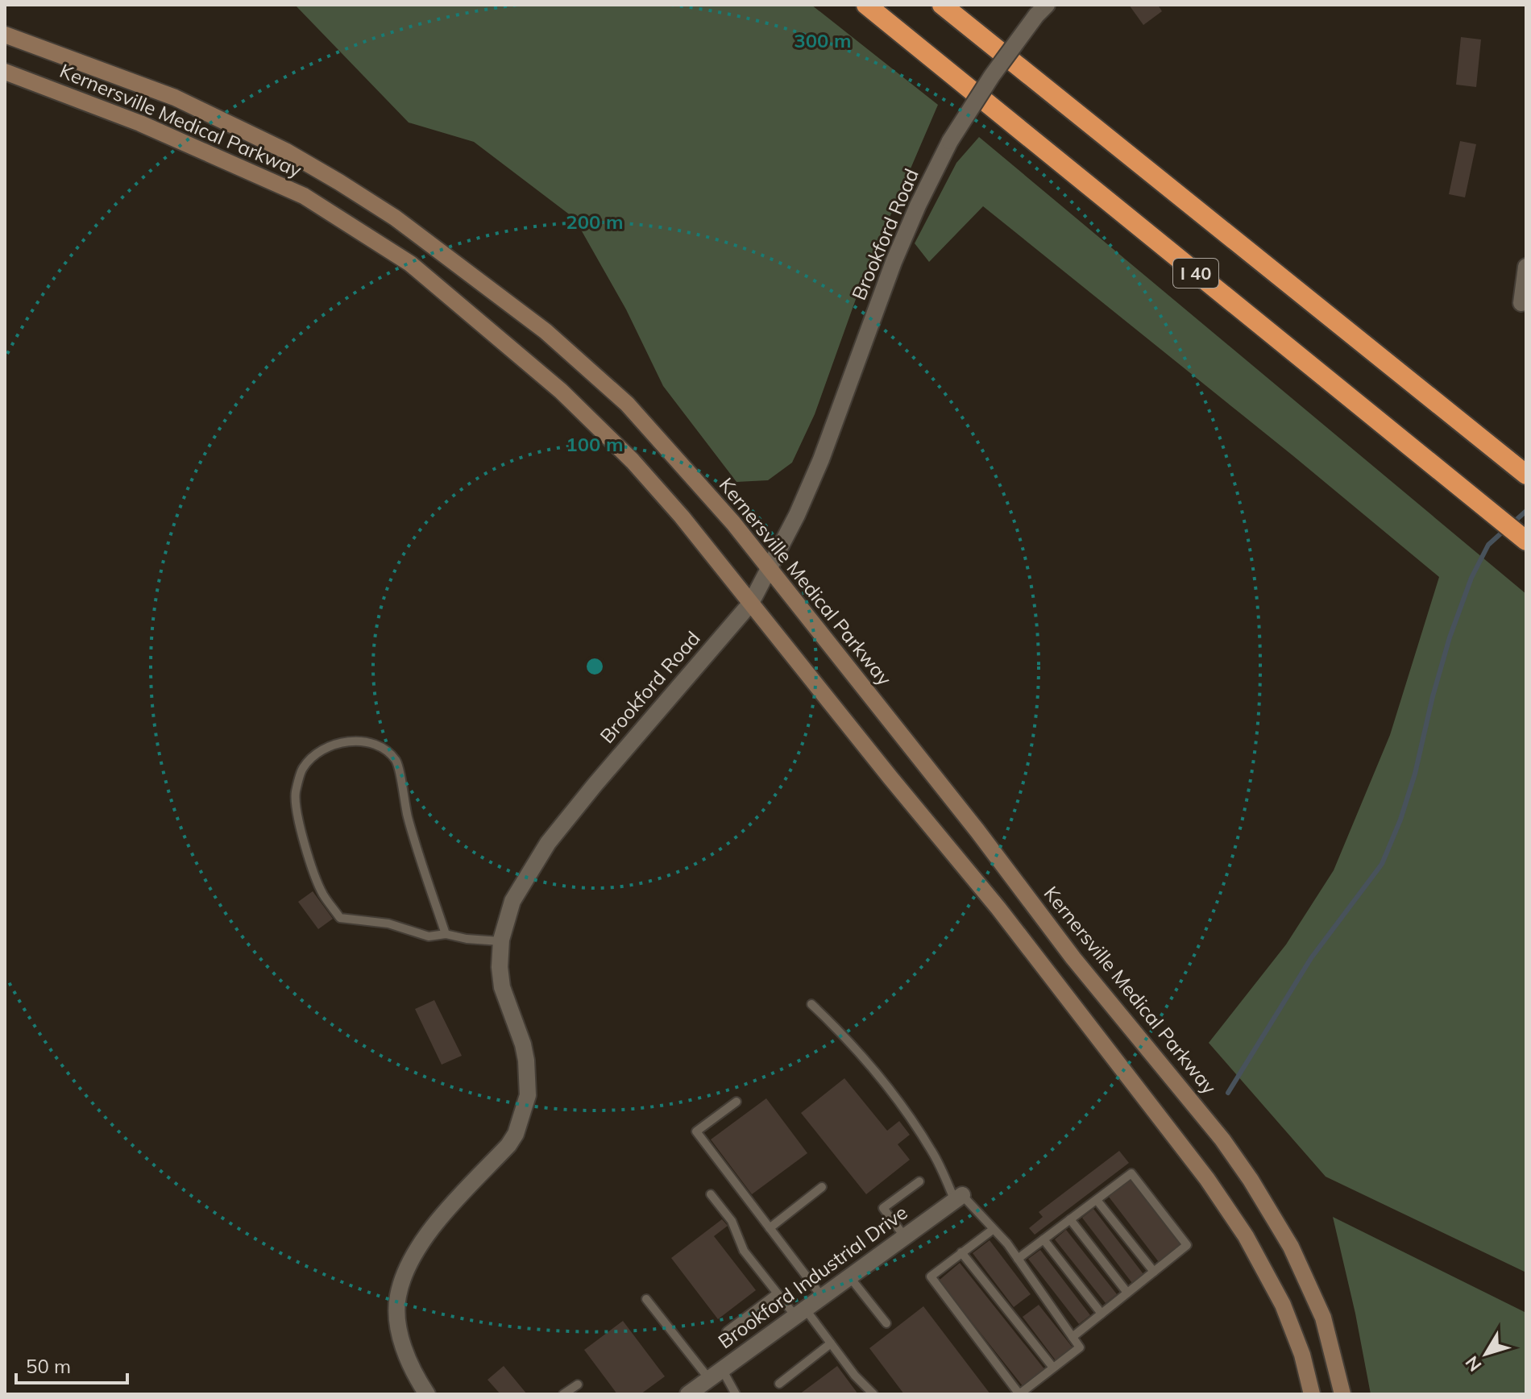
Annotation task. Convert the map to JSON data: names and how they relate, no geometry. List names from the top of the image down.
{
  "streets": {
    "highway": ["I 40"],
    "main road": ["Kernersville Medical Parkway"],
    "street": ["Brookford Road", "Brookford Industrial Drive"]
  },
  "crossings": [
    ["Kernersville Medical Parkway", "Brookford Road"]
  ],
  "scale_bar": "50 m",
  "north": "bottom left",
  "rings": ["300 m", "200 m", "100 m"]
}
